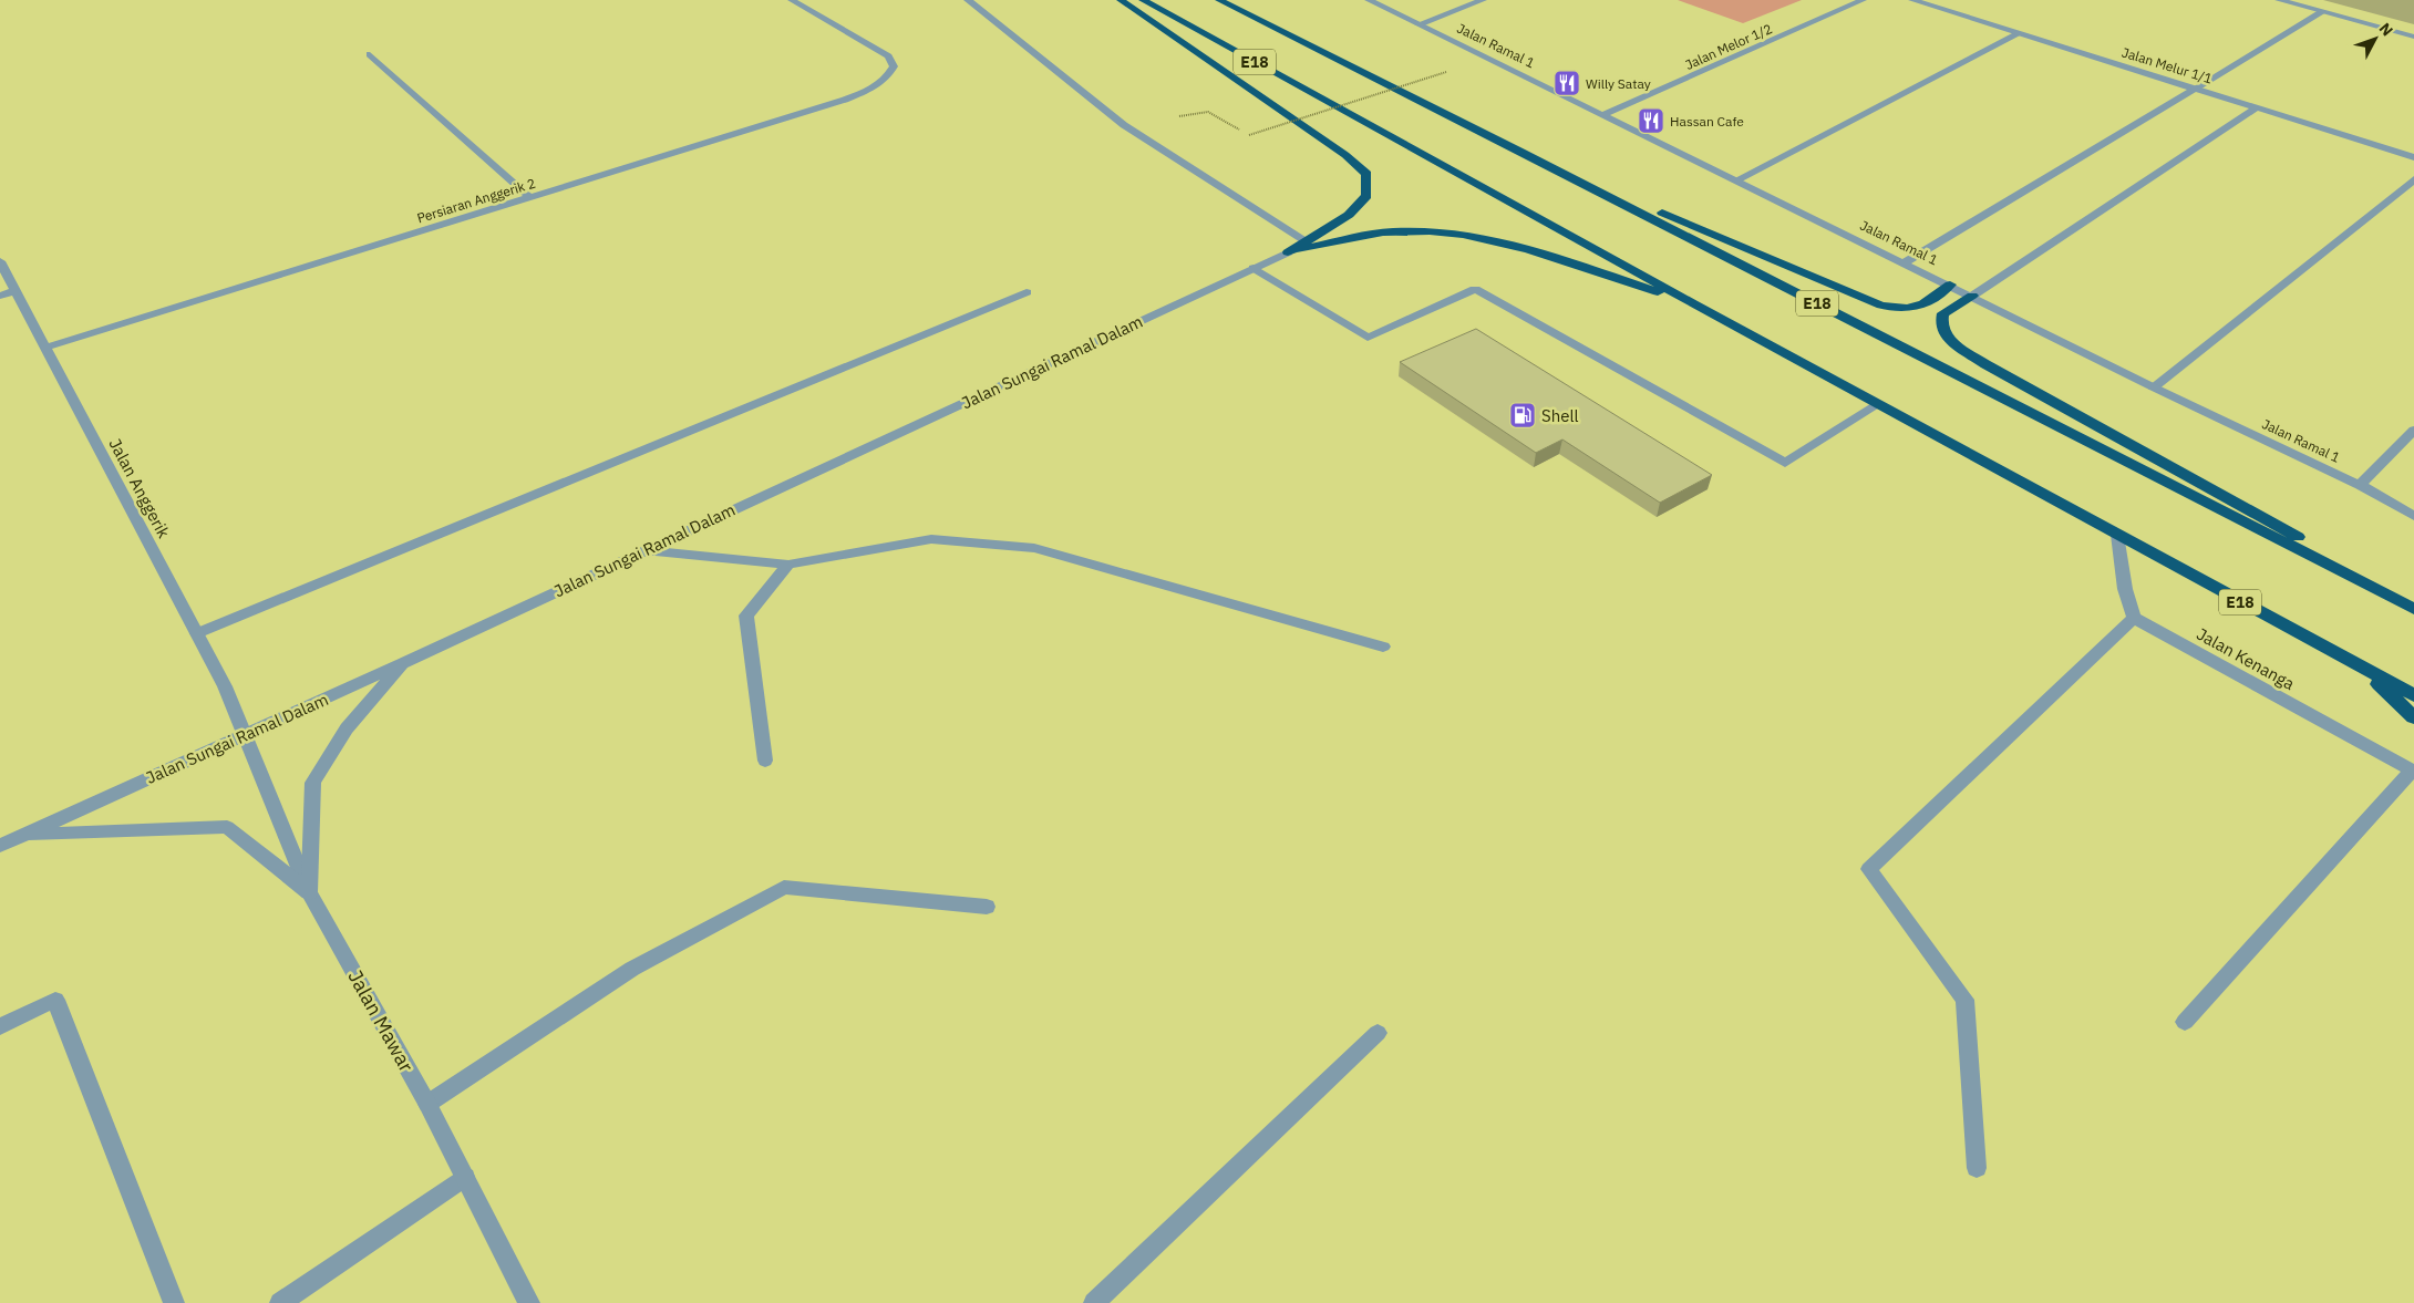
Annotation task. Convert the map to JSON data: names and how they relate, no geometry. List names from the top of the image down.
{
  "streets": {
    "highway": ["E18"],
    "street": [
      "Jalan Ramal 1",
      "Jalan Melor 1/2",
      "Jalan Melur 1/1",
      "Persiaran Anggerik 2",
      "Jalan Sungai Ramal Dalam",
      "Jalan Anggerik",
      "Jalan Kenanga",
      "Jalan Mawar"
    ]
  },
  "crossings": [
    ["Jalan Ramal 1", "Jalan Melor 1/2"],
    ["Persiaran Anggerik 2", "Jalan Anggerik"],
    ["Jalan Sungai Ramal Dalam", "Jalan Anggerik"],
    ["Jalan Sungai Ramal Dalam", "Jalan Mawar"],
    ["Jalan Anggerik", "Jalan Mawar"]
  ],
  "places": {
    "restaurant": ["Willy Satay", "Hassan Cafe"],
    "fuel station": ["Shell"]
  },
  "north": "top right"
}
